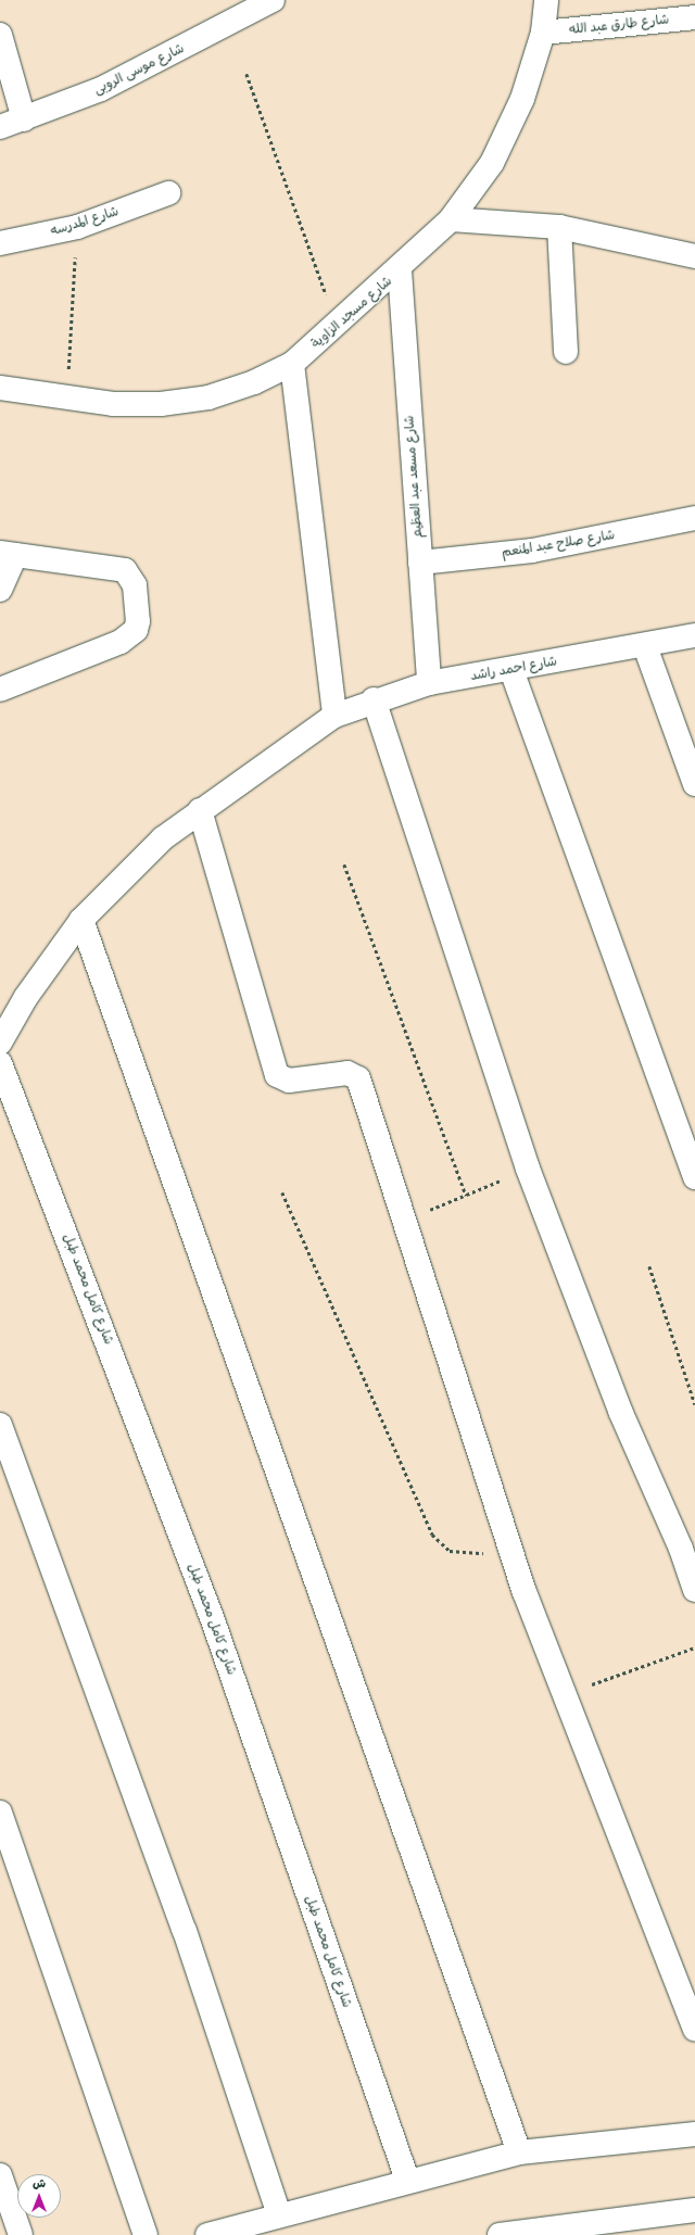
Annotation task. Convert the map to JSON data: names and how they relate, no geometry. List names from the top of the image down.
{
  "streets": {
    "street": [
      "شارع طارق عبد الله",
      "شارع موسى الروبى",
      "شارع المدرسه",
      "شارع مسجد الزاوية",
      "شارع مسعد عبد العظيم",
      "شارع صلاح عبد المنعم",
      "شارع احمد راشد",
      "شارع كامل محمد طبل"
    ]
  },
  "crossings": [
    ["شارع طارق عبد الله", "شارع مسجد الزاوية"],
    ["شارع مسجد الزاوية", "شارع مسعد عبد العظيم"],
    ["شارع مسعد عبد العظيم", "شارع صلاح عبد المنعم"],
    ["شارع مسعد عبد العظيم", "شارع احمد راشد"]
  ],
  "north": "top"
}
